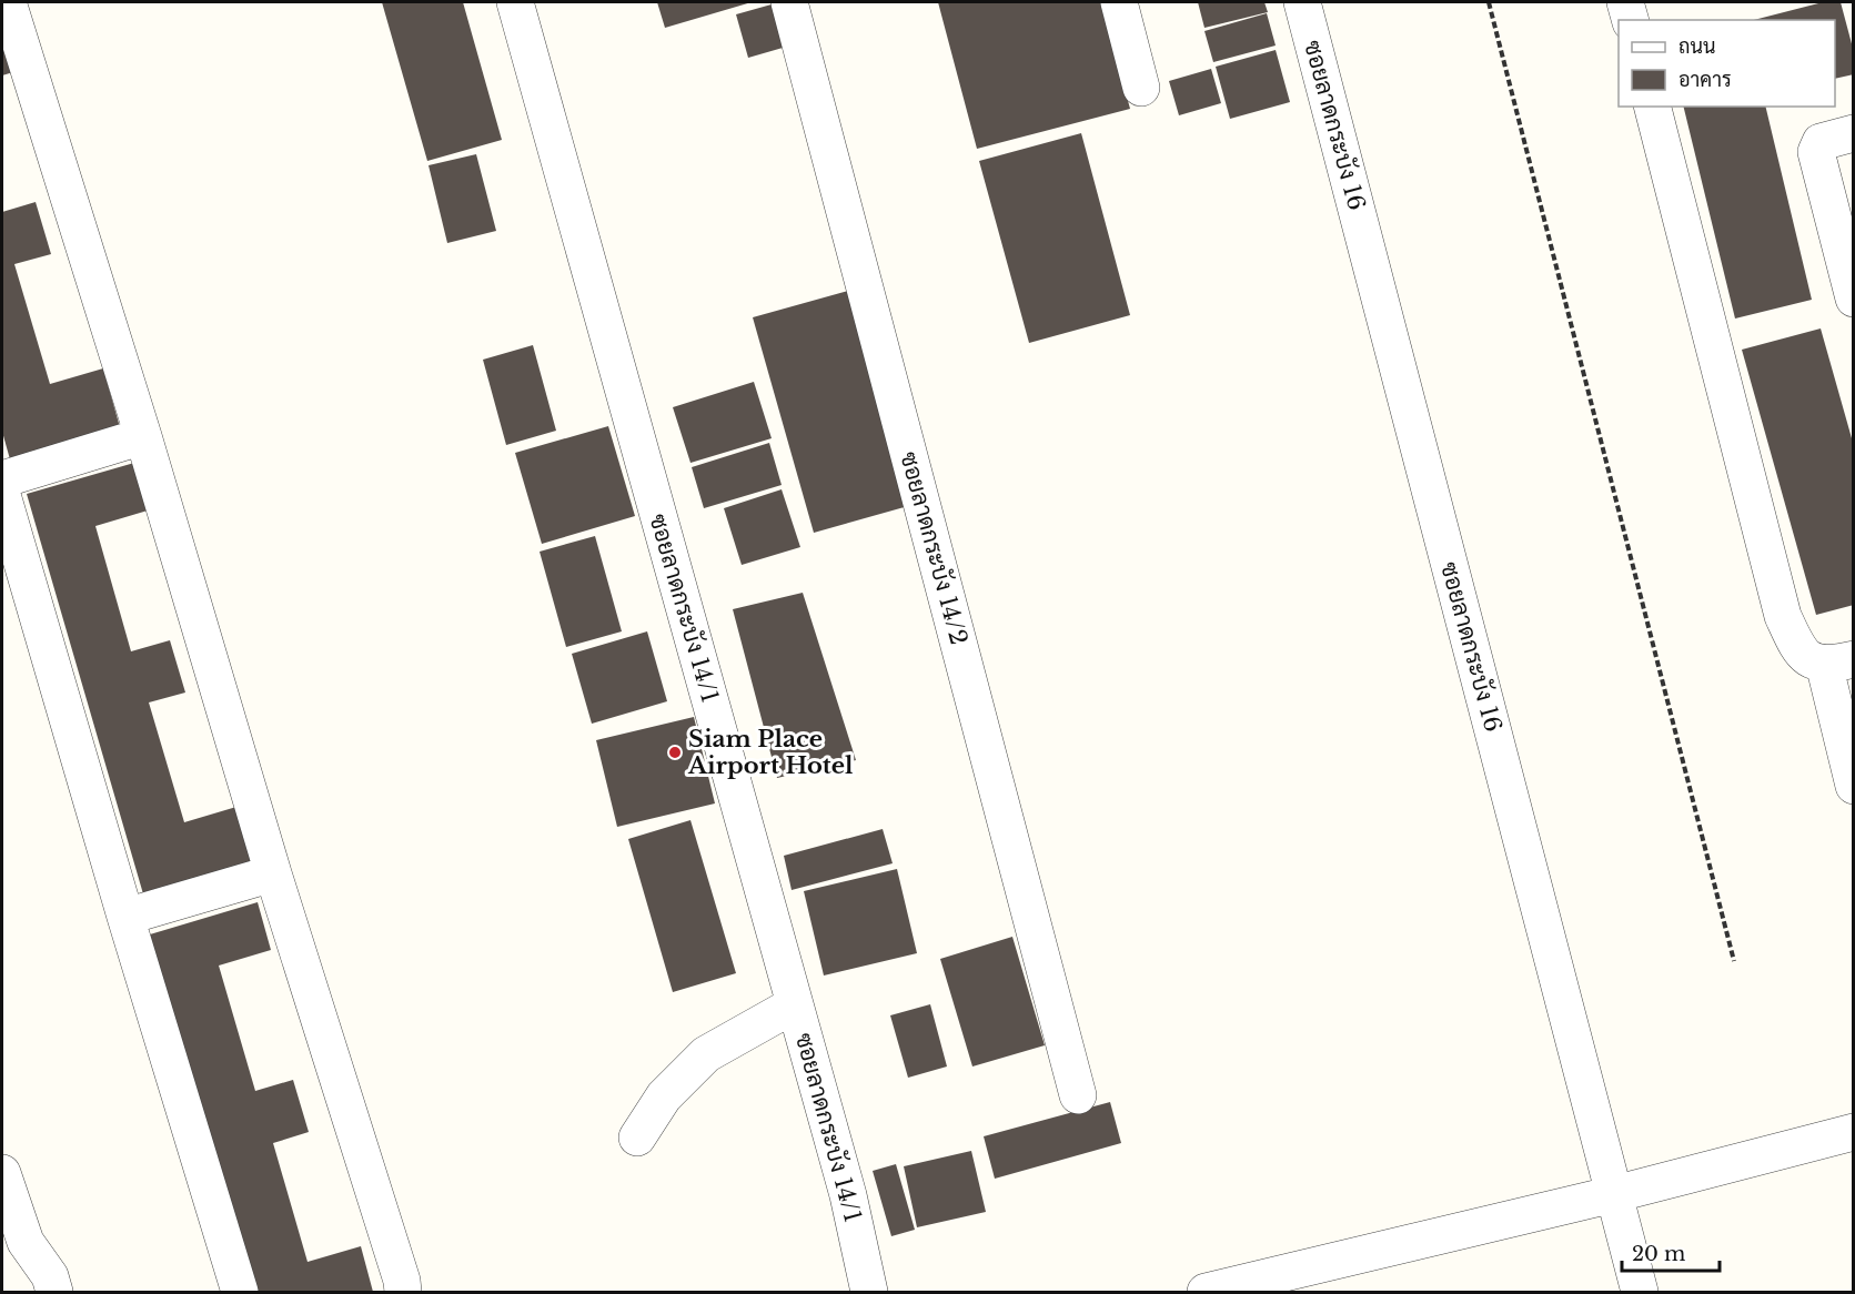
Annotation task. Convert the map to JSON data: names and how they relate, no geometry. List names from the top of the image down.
{
  "streets": {
    "street": ["ซอยลาดกระบัง 16", "ซอยลาดกระบัง 14/2", "ซอยลาดกระบัง 14/1"]
  },
  "places": ["Siam Place Airport Hotel"],
  "legend": ["ถนน", "อาคาร"],
  "scale_bar": "20 m"
}
